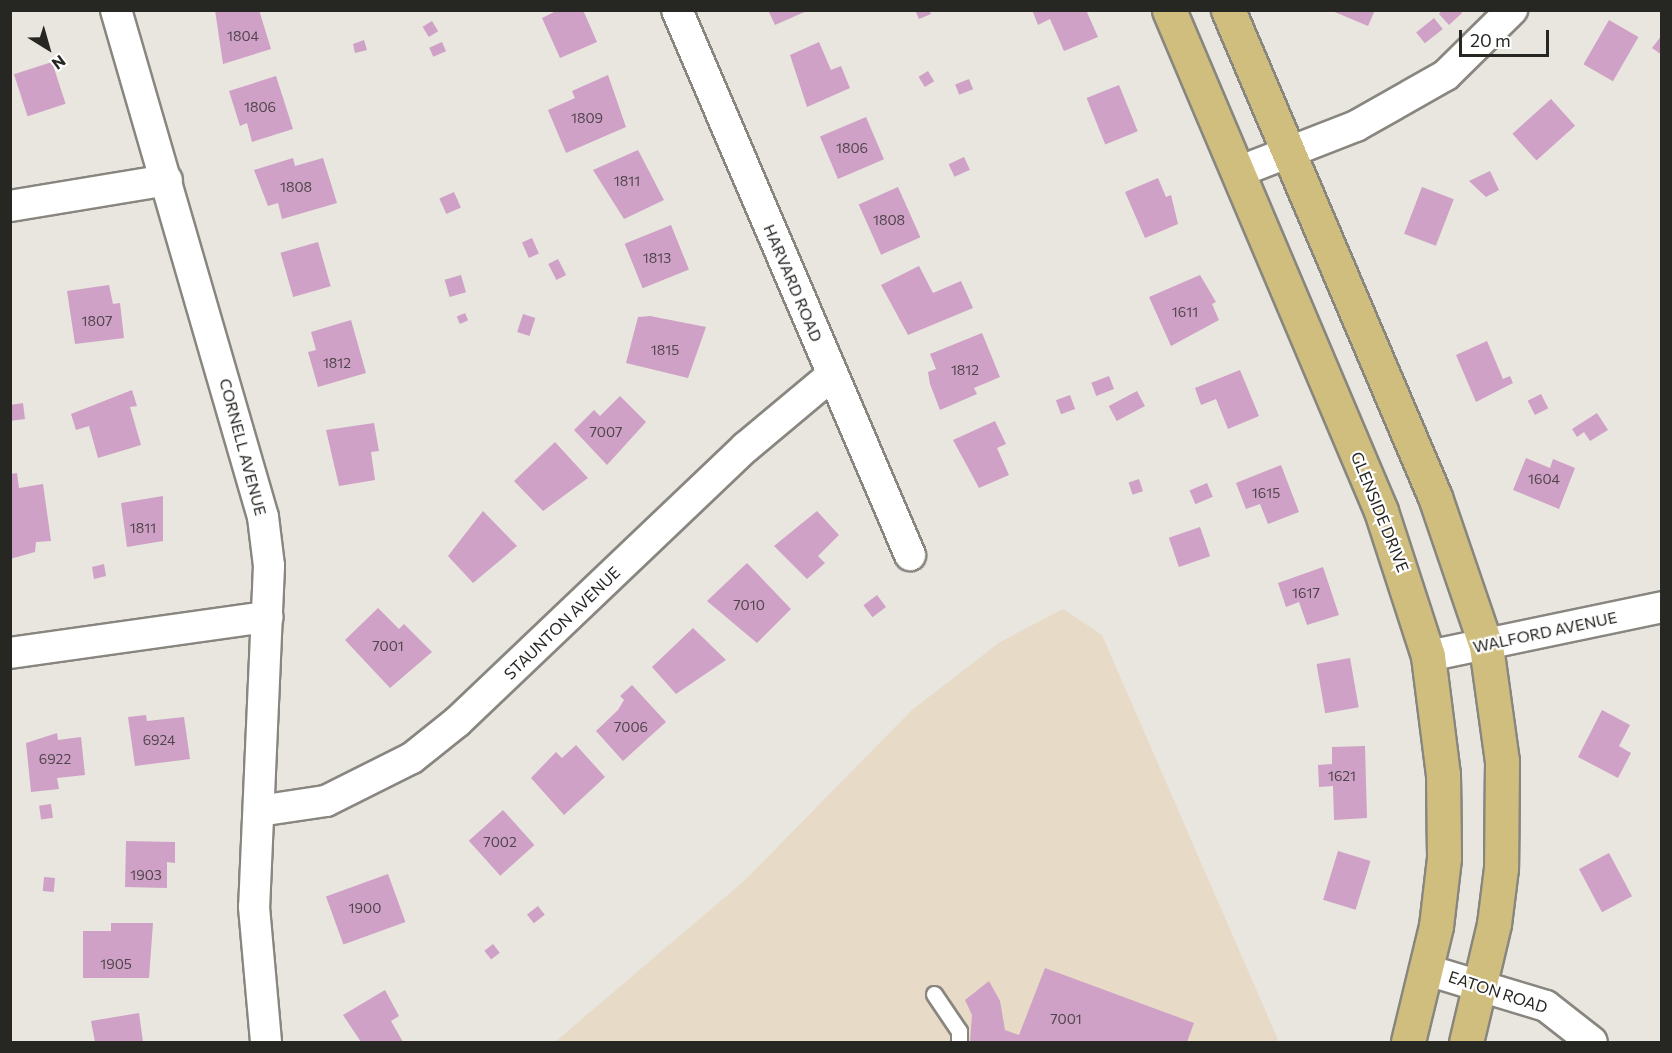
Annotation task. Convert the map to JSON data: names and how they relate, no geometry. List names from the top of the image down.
{
  "streets": {
    "main road": ["GLENSIDE DRIVE"],
    "street": [
      "HARVARD ROAD",
      "CORNELL AVENUE",
      "STAUNTON AVENUE",
      "WALFORD AVENUE",
      "EATON ROAD"
    ]
  },
  "crossings": [
    ["HARVARD ROAD", "STAUNTON AVENUE"],
    ["CORNELL AVENUE", "STAUNTON AVENUE"],
    ["GLENSIDE DRIVE", "WALFORD AVENUE"],
    ["GLENSIDE DRIVE", "EATON ROAD"]
  ],
  "house_numbers": [
    "1804",
    "1806",
    "1809",
    "1806",
    "1811",
    "1808",
    "1808",
    "1813",
    "1611",
    "1807",
    "1815",
    "1812",
    "1812",
    "7007",
    "1604",
    "1615",
    "1811",
    "1617",
    "7010",
    "7001",
    "7006",
    "6924",
    "6922",
    "1621",
    "7002",
    "1903",
    "1900",
    "1905",
    "7001"
  ],
  "scale_bar": "20 m",
  "north": "bottom right"
}
